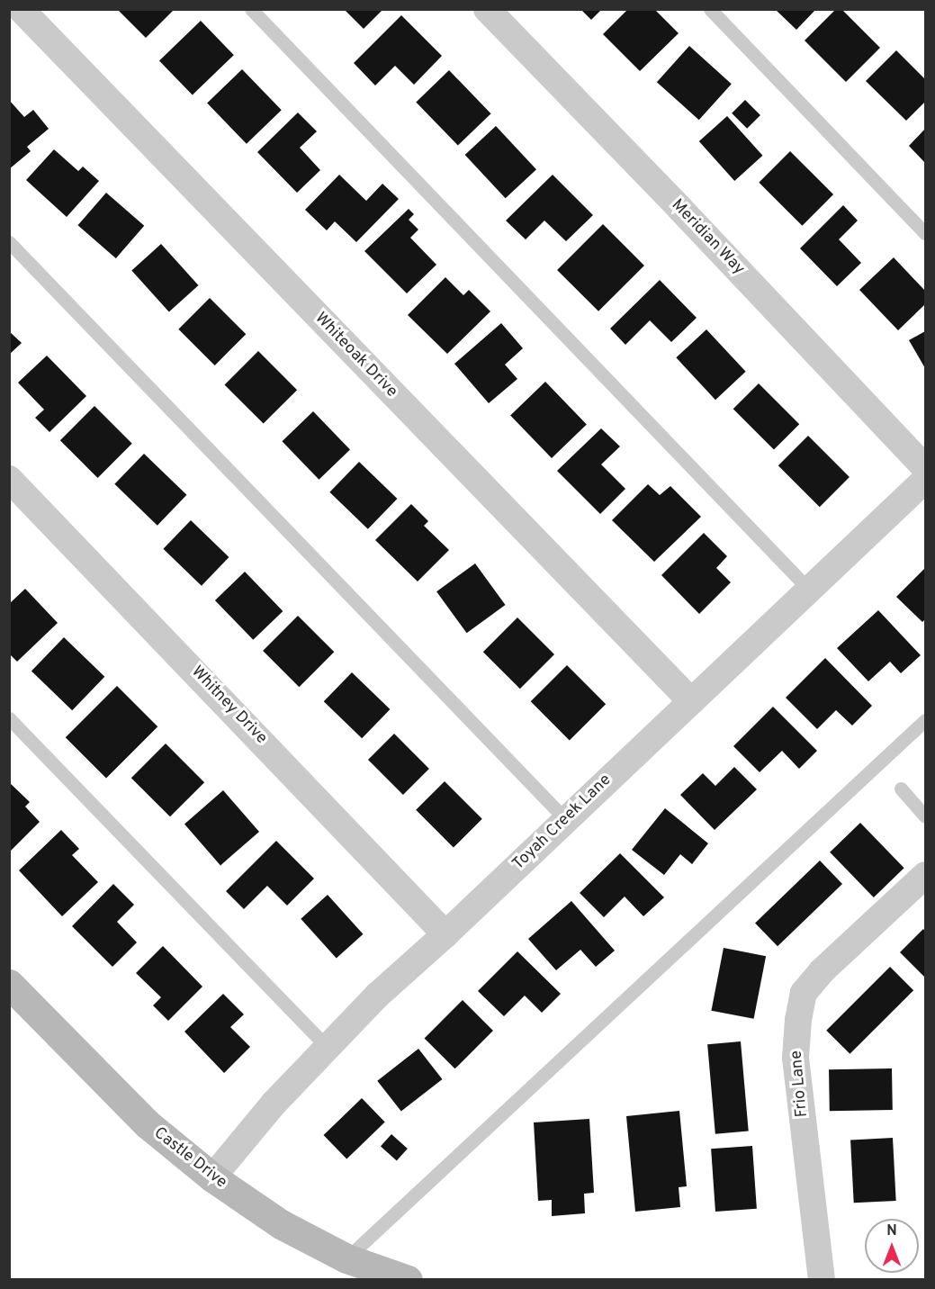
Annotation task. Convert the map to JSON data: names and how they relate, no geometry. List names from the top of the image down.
{
  "streets": {
    "main road": ["Castle Drive"],
    "street": [
      "Meridian Way",
      "Whiteoak Drive",
      "Whitney Drive",
      "Toyah Creek Lane",
      "Frio Lane"
    ]
  },
  "crossings": [
    ["Whiteoak Drive", "Toyah Creek Lane"],
    ["Whitney Drive", "Toyah Creek Lane"],
    ["Toyah Creek Lane", "Castle Drive"]
  ],
  "north": "top"
}
